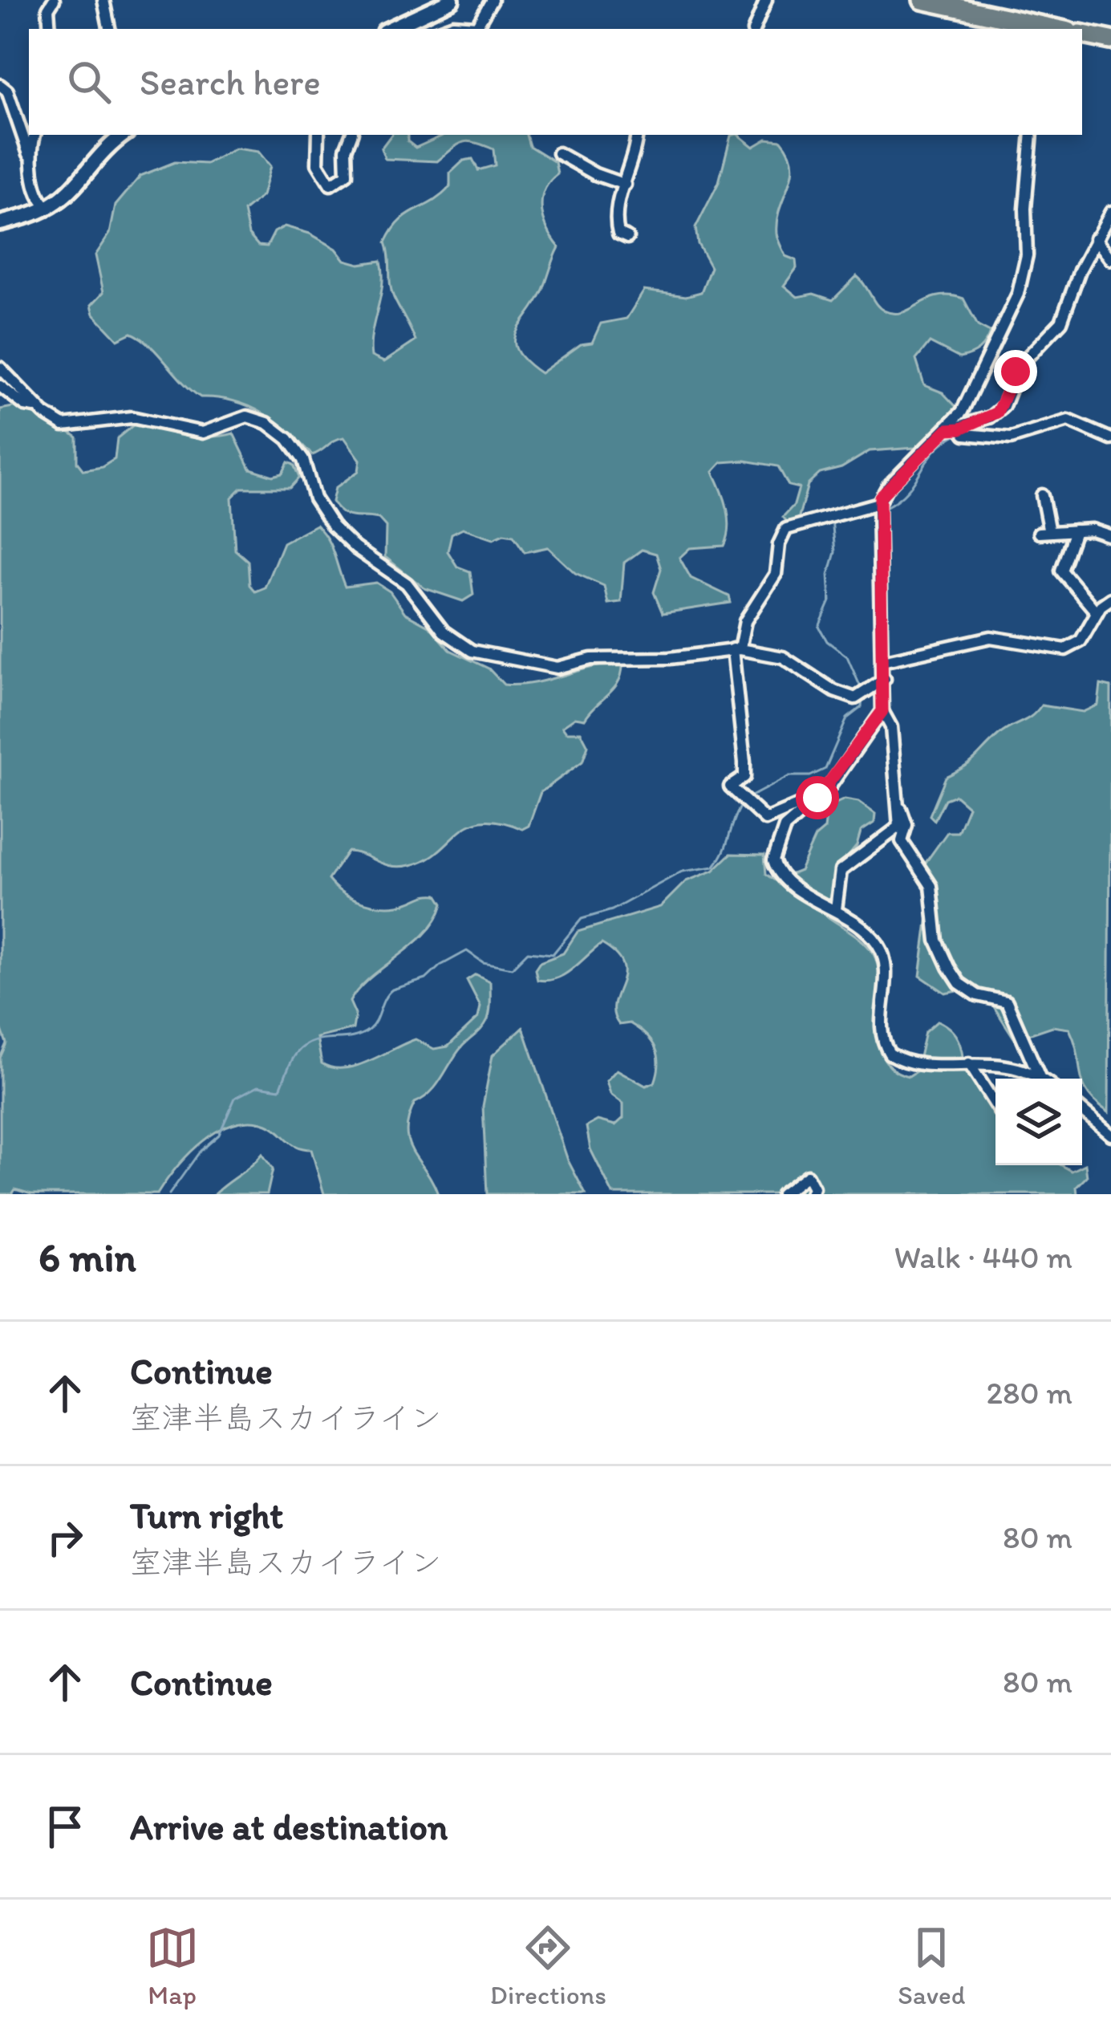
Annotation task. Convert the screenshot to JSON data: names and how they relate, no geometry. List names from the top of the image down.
{
  "page": {
    "search": "Search here",
    "heading": ["6 min", "Walk · 440 m"],
    "list": [
      ["Continue", "室津半島スカイライン", "280 m"],
      ["Turn right", "室津半島スカイライン", "80 m"],
      ["Continue", "80 m"],
      "Arrive at destination"
    ],
    "nav": ["Map", "Directions", "Saved"]
  }
}
